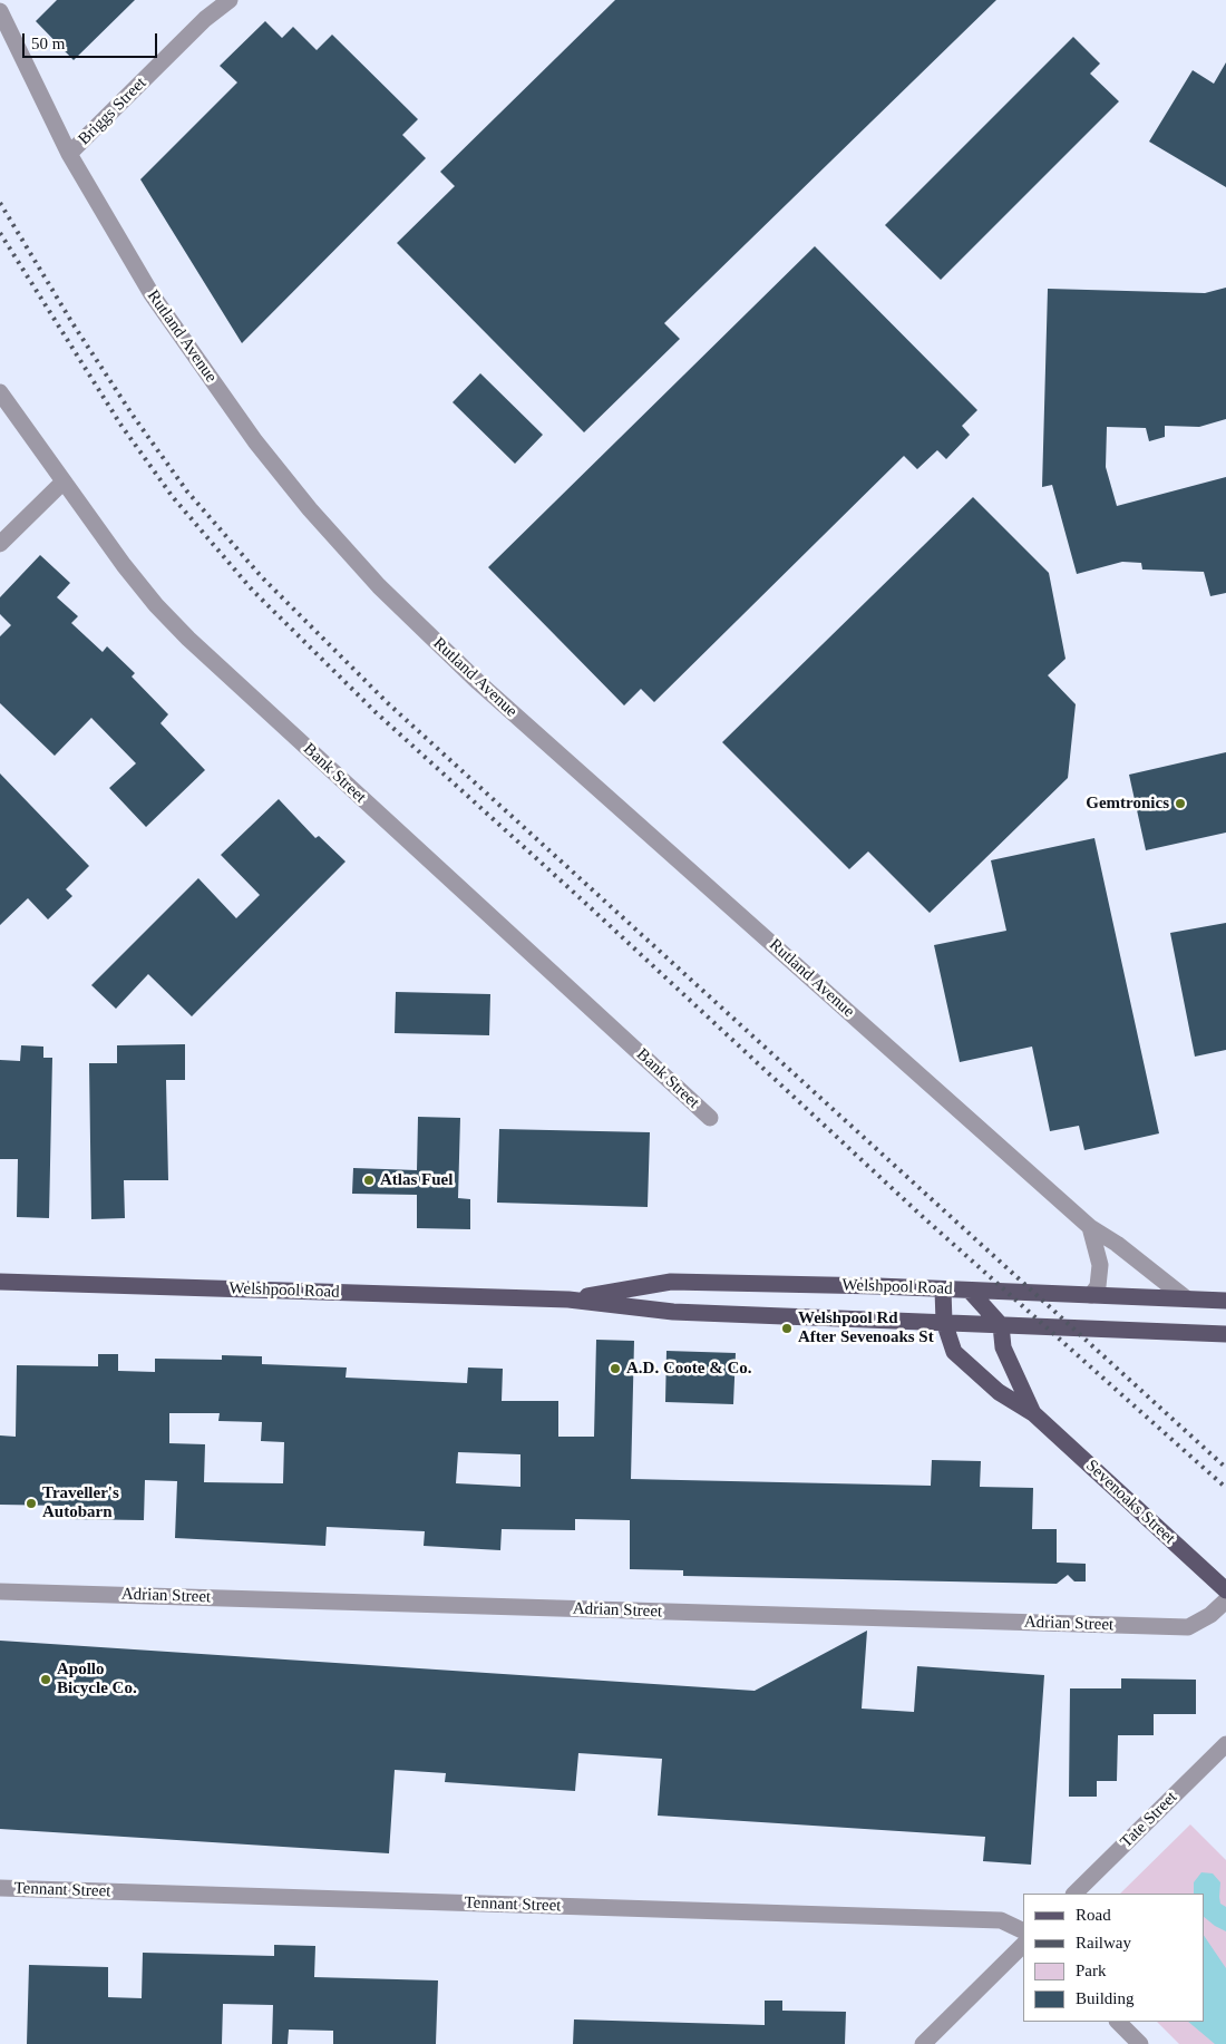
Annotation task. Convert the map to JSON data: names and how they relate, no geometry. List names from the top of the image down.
{
  "streets": {
    "main road": ["Welshpool Road", "Sevenoaks Street"],
    "street": [
      "Briggs Street",
      "Rutland Avenue",
      "Bank Street",
      "Adrian Street",
      "Tate Street",
      "Tennant Street"
    ]
  },
  "crossings": [
    ["Briggs Street", "Rutland Avenue"],
    ["Rutland Avenue", "Welshpool Road"],
    ["Welshpool Road", "Sevenoaks Street"]
  ],
  "places": [
    "Gemtronics",
    "Atlas Fuel",
    "Welshpool Rd After Sevenoaks St",
    "A.D. Coote & Co.",
    "Traveller's Autobarn",
    "Apollo Bicycle Co."
  ],
  "legend": [
    "Road",
    "Railway",
    "Park",
    "Building"
  ],
  "scale_bar": "50 m"
}
